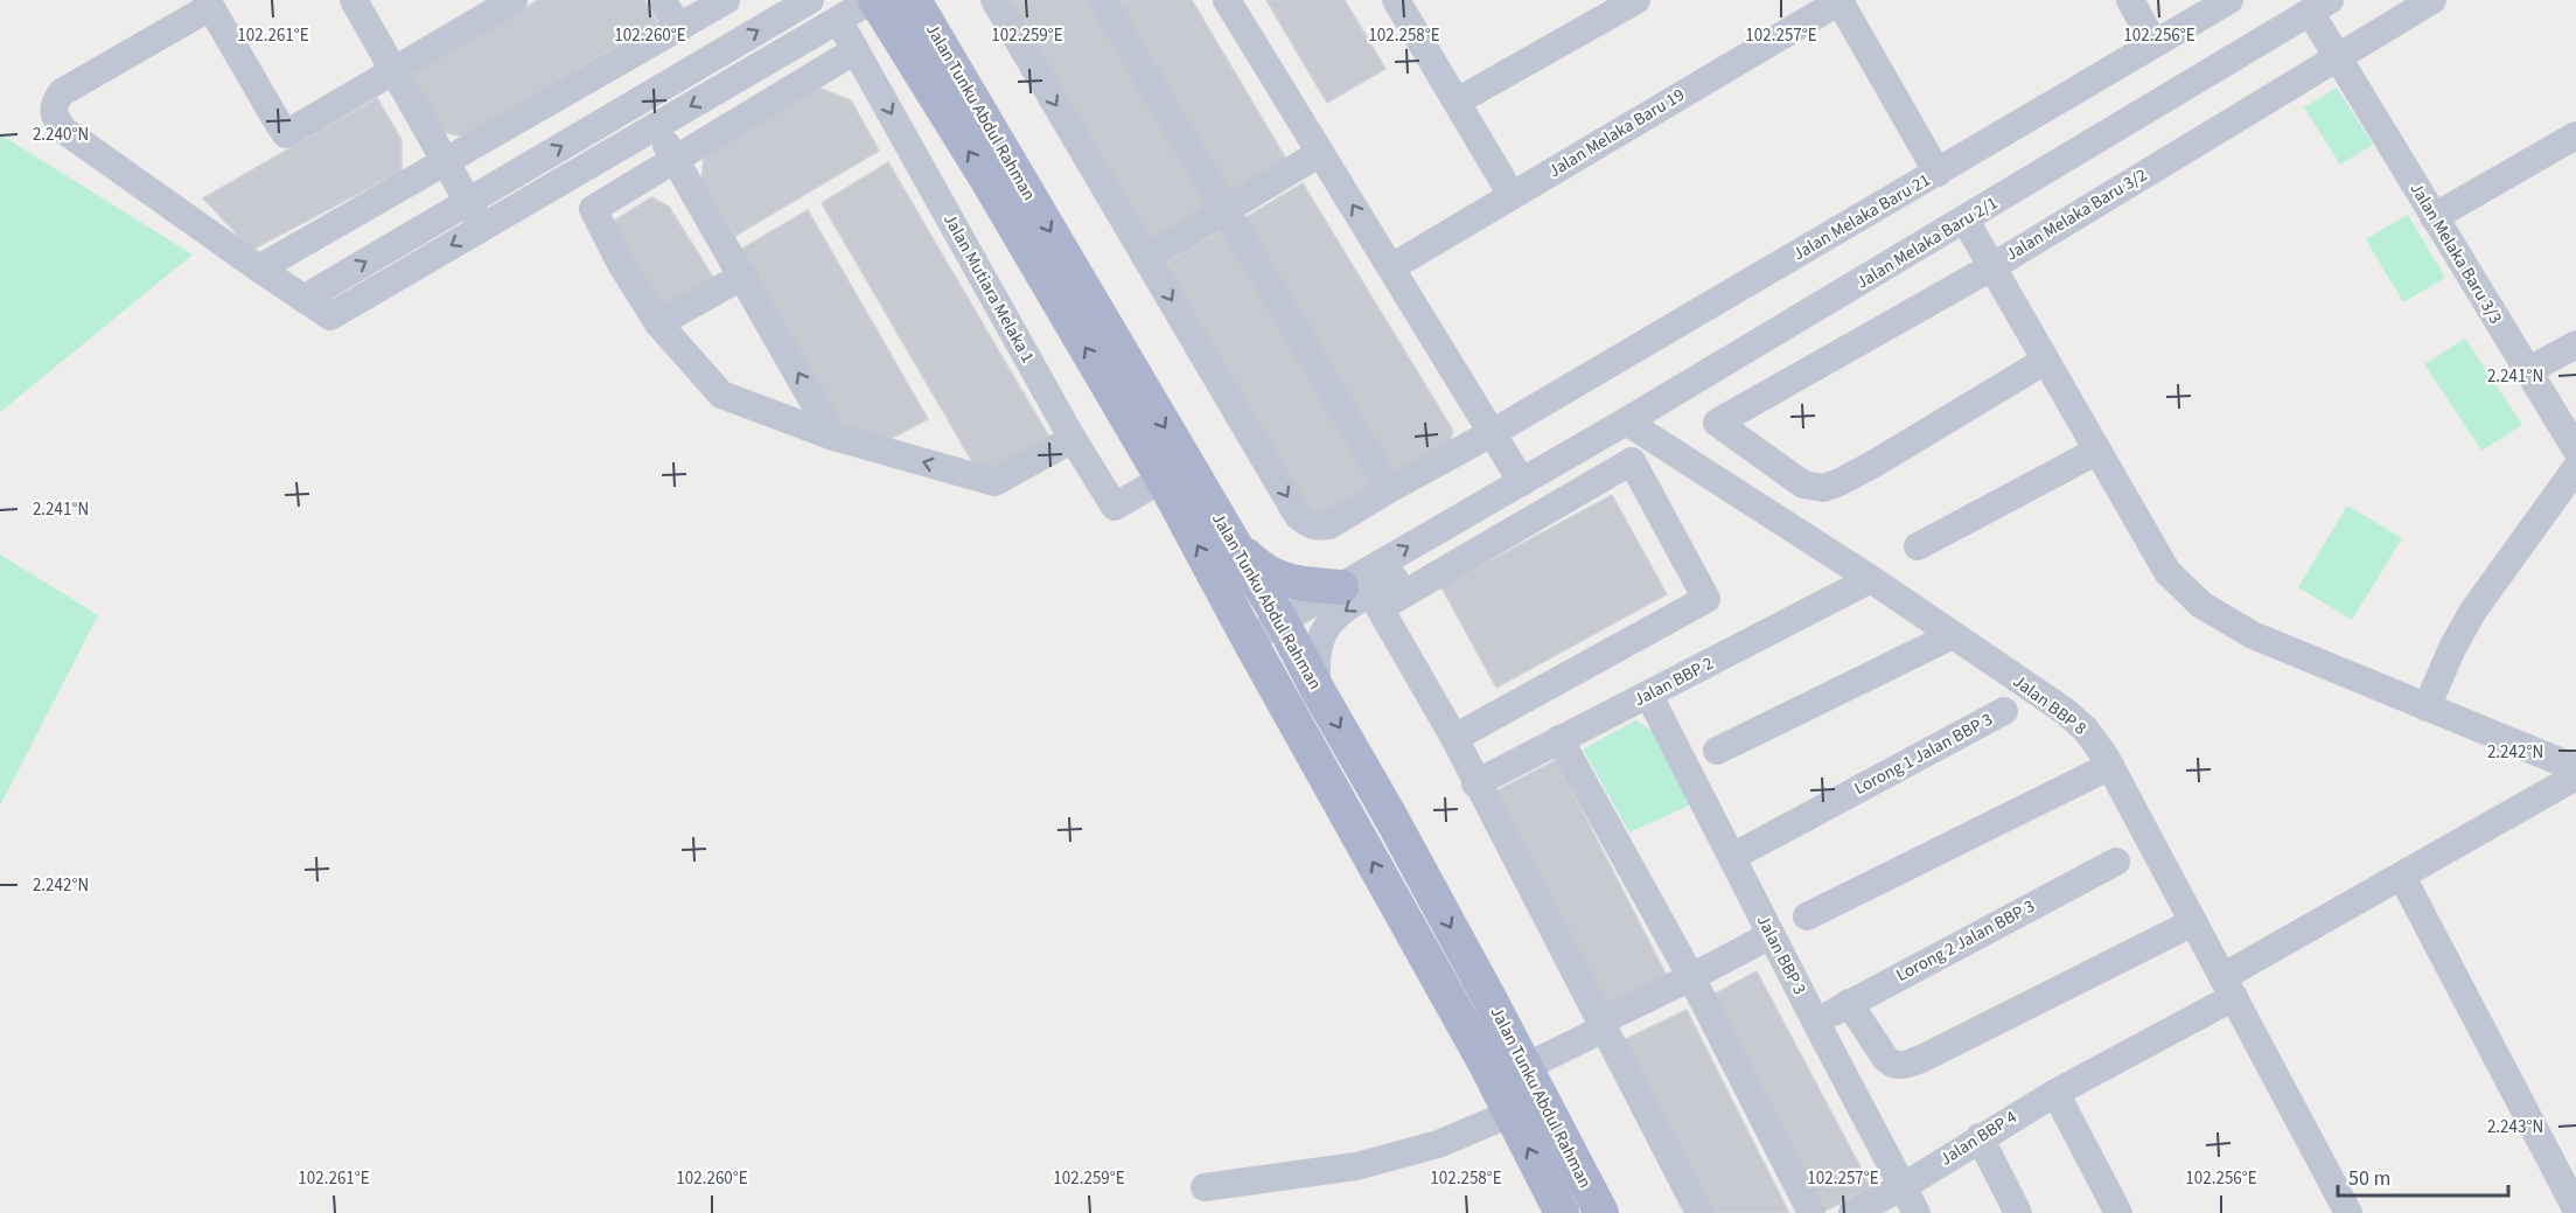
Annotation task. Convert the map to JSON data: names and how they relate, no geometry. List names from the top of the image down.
{
  "streets": {
    "main road": ["Jalan Tunku Abdul Rahman"],
    "street": [
      "Jalan Melaka Baru 19",
      "Jalan Melaka Baru 3/2",
      "Jalan Melaka Baru 21",
      "Jalan Melaka Baru 2/1",
      "Jalan Melaka Baru 3/3",
      "Jalan Mutiara Melaka 1",
      "Jalan BBP 2",
      "Jalan BBP 8",
      "Lorong 1 Jalan BBP 3",
      "Lorong 2 Jalan BBP 3",
      "Jalan BBP 3",
      "Jalan BBP 4"
    ]
  },
  "crossings": [
    ["Jalan Tunku Abdul Rahman", "Jalan Mutiara Melaka 1"],
    ["Jalan Melaka Baru 3/2", "Jalan Melaka Baru 3/3"],
    ["Jalan Melaka Baru 2/1", "Jalan Melaka Baru 3/3"],
    ["Jalan Melaka Baru 2/1", "Jalan BBP 8"],
    ["Jalan BBP 2", "Jalan BBP 8"],
    ["Jalan BBP 2", "Jalan BBP 3"],
    ["Jalan BBP 8", "Jalan BBP 4"],
    ["Lorong 1 Jalan BBP 3", "Jalan BBP 3"],
    ["Lorong 2 Jalan BBP 3", "Jalan BBP 3"],
    ["Jalan BBP 3", "Jalan BBP 4"]
  ],
  "scale_bar": "50 m",
  "coordinates": [
    "102.261°E",
    "102.260°E",
    "102.259°E",
    "102.258°E",
    "102.257°E",
    "102.256°E",
    "2.240°N",
    "2.241°N",
    "2.242°N",
    "2.243°N"
  ]
}
